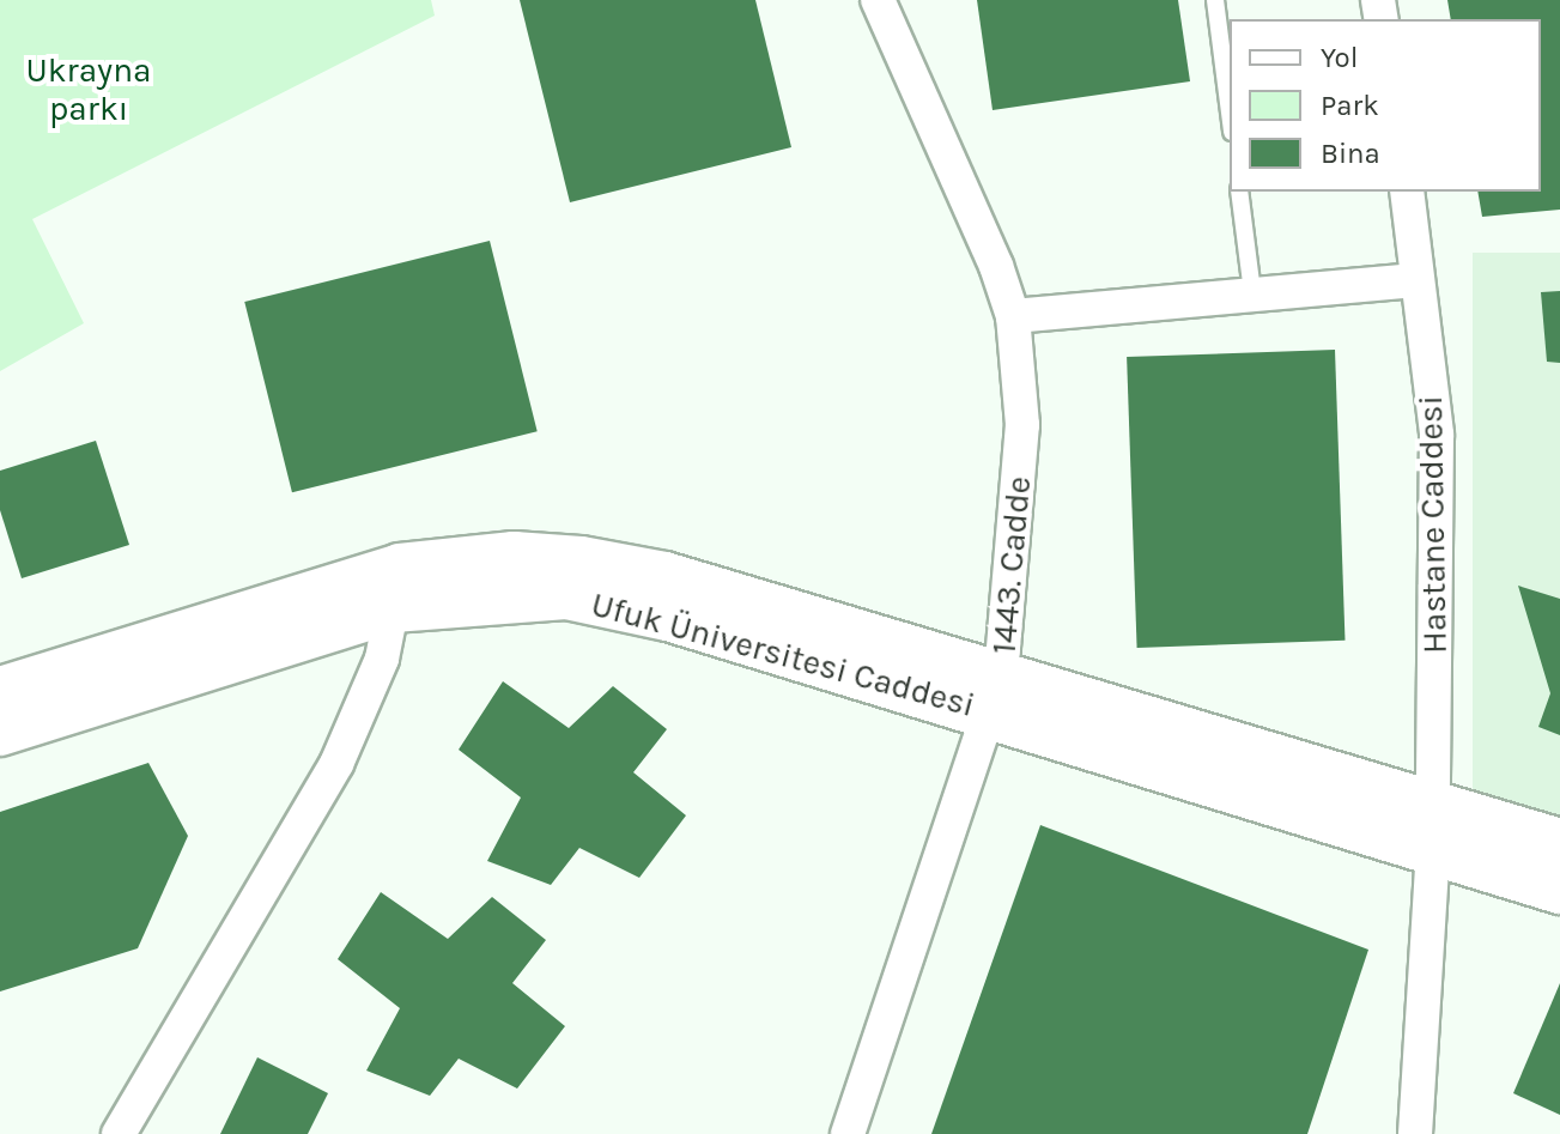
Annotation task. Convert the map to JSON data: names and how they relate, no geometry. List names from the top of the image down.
{
  "streets": {
    "main road": ["Ufuk Üniversitesi Caddesi"],
    "street": ["Hastane Caddesi", "1443. Cadde"]
  },
  "crossings": [
    ["Hastane Caddesi", "Ufuk Üniversitesi Caddesi"],
    ["1443. Cadde", "Ufuk Üniversitesi Caddesi"]
  ],
  "parks": ["Ukrayna parkı"],
  "legend": ["Yol", "Park", "Bina"]
}
